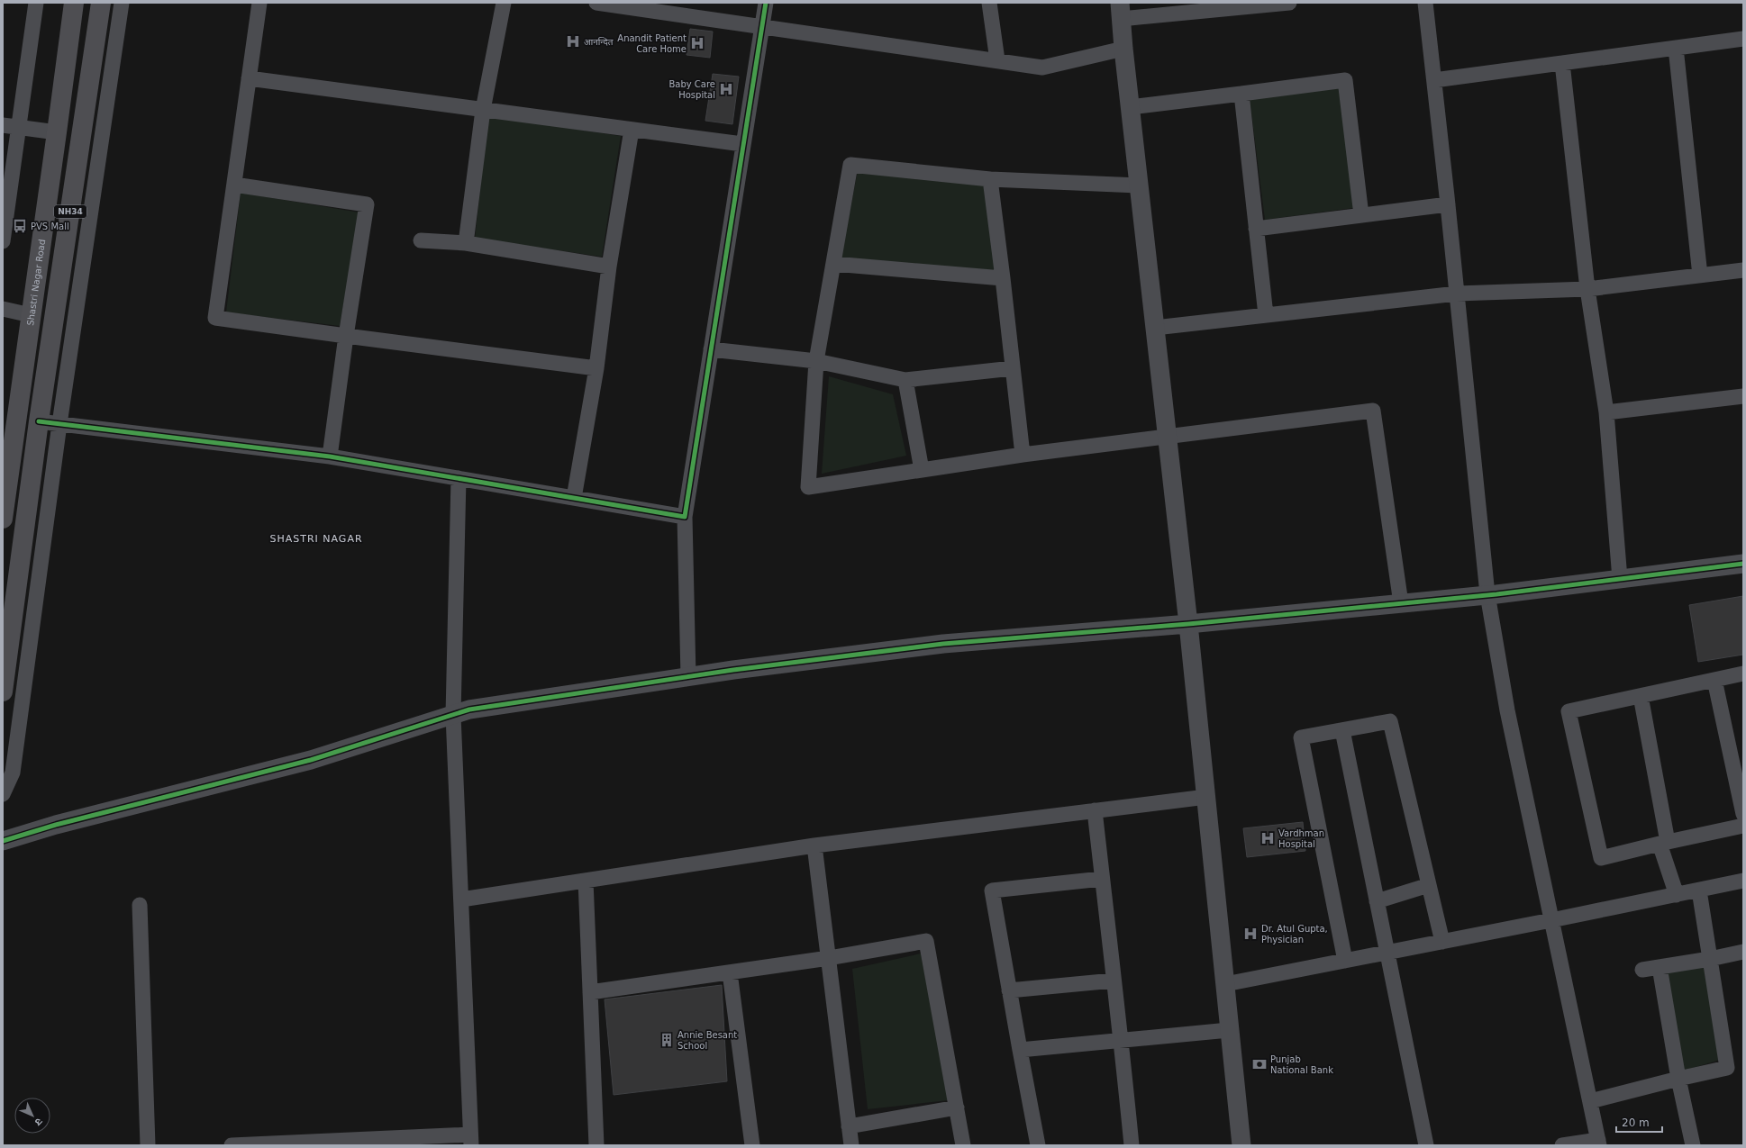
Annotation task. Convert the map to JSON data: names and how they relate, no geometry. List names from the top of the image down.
{
  "streets": {
    "highway": ["NH34", "Shastri Nagar Road"]
  },
  "districts": ["SHASTRI NAGAR"],
  "places": {
    "hospital": [
      "आनन्दित",
      "Anandit Patient Care Home",
      "Baby Care Hospital",
      "Vardhman Hospital",
      "Dr. Atul Gupta, Physician"
    ],
    "bus stop": ["PVS Mall"],
    "building": ["Annie Besant School"],
    "bank": ["Punjab National Bank"]
  },
  "scale_bar": "20 m",
  "north": "bottom right"
}
